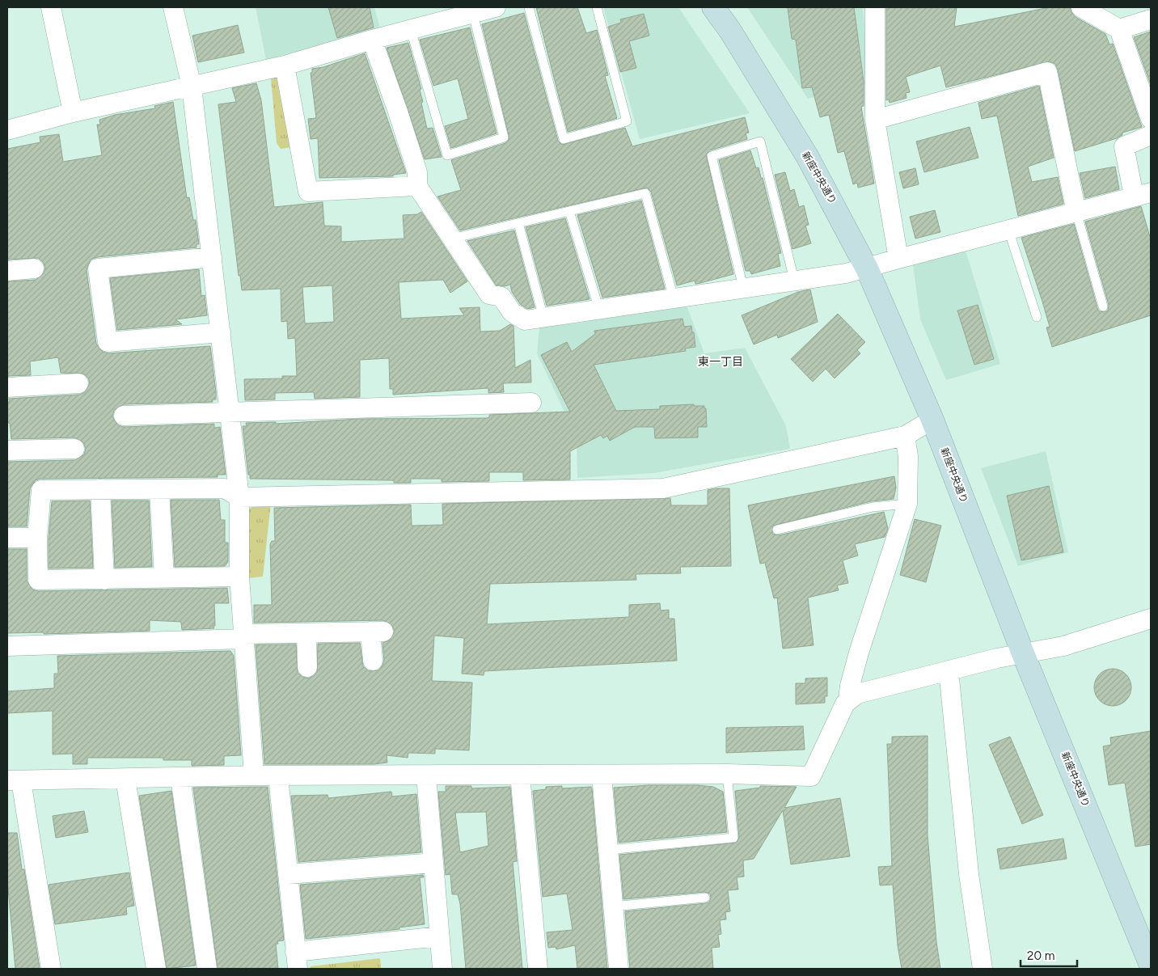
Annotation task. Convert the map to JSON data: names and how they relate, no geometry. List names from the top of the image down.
{
  "streets": {
    "street": ["新座中央通り"]
  },
  "districts": ["東一丁目"],
  "scale_bar": "20 m"
}
